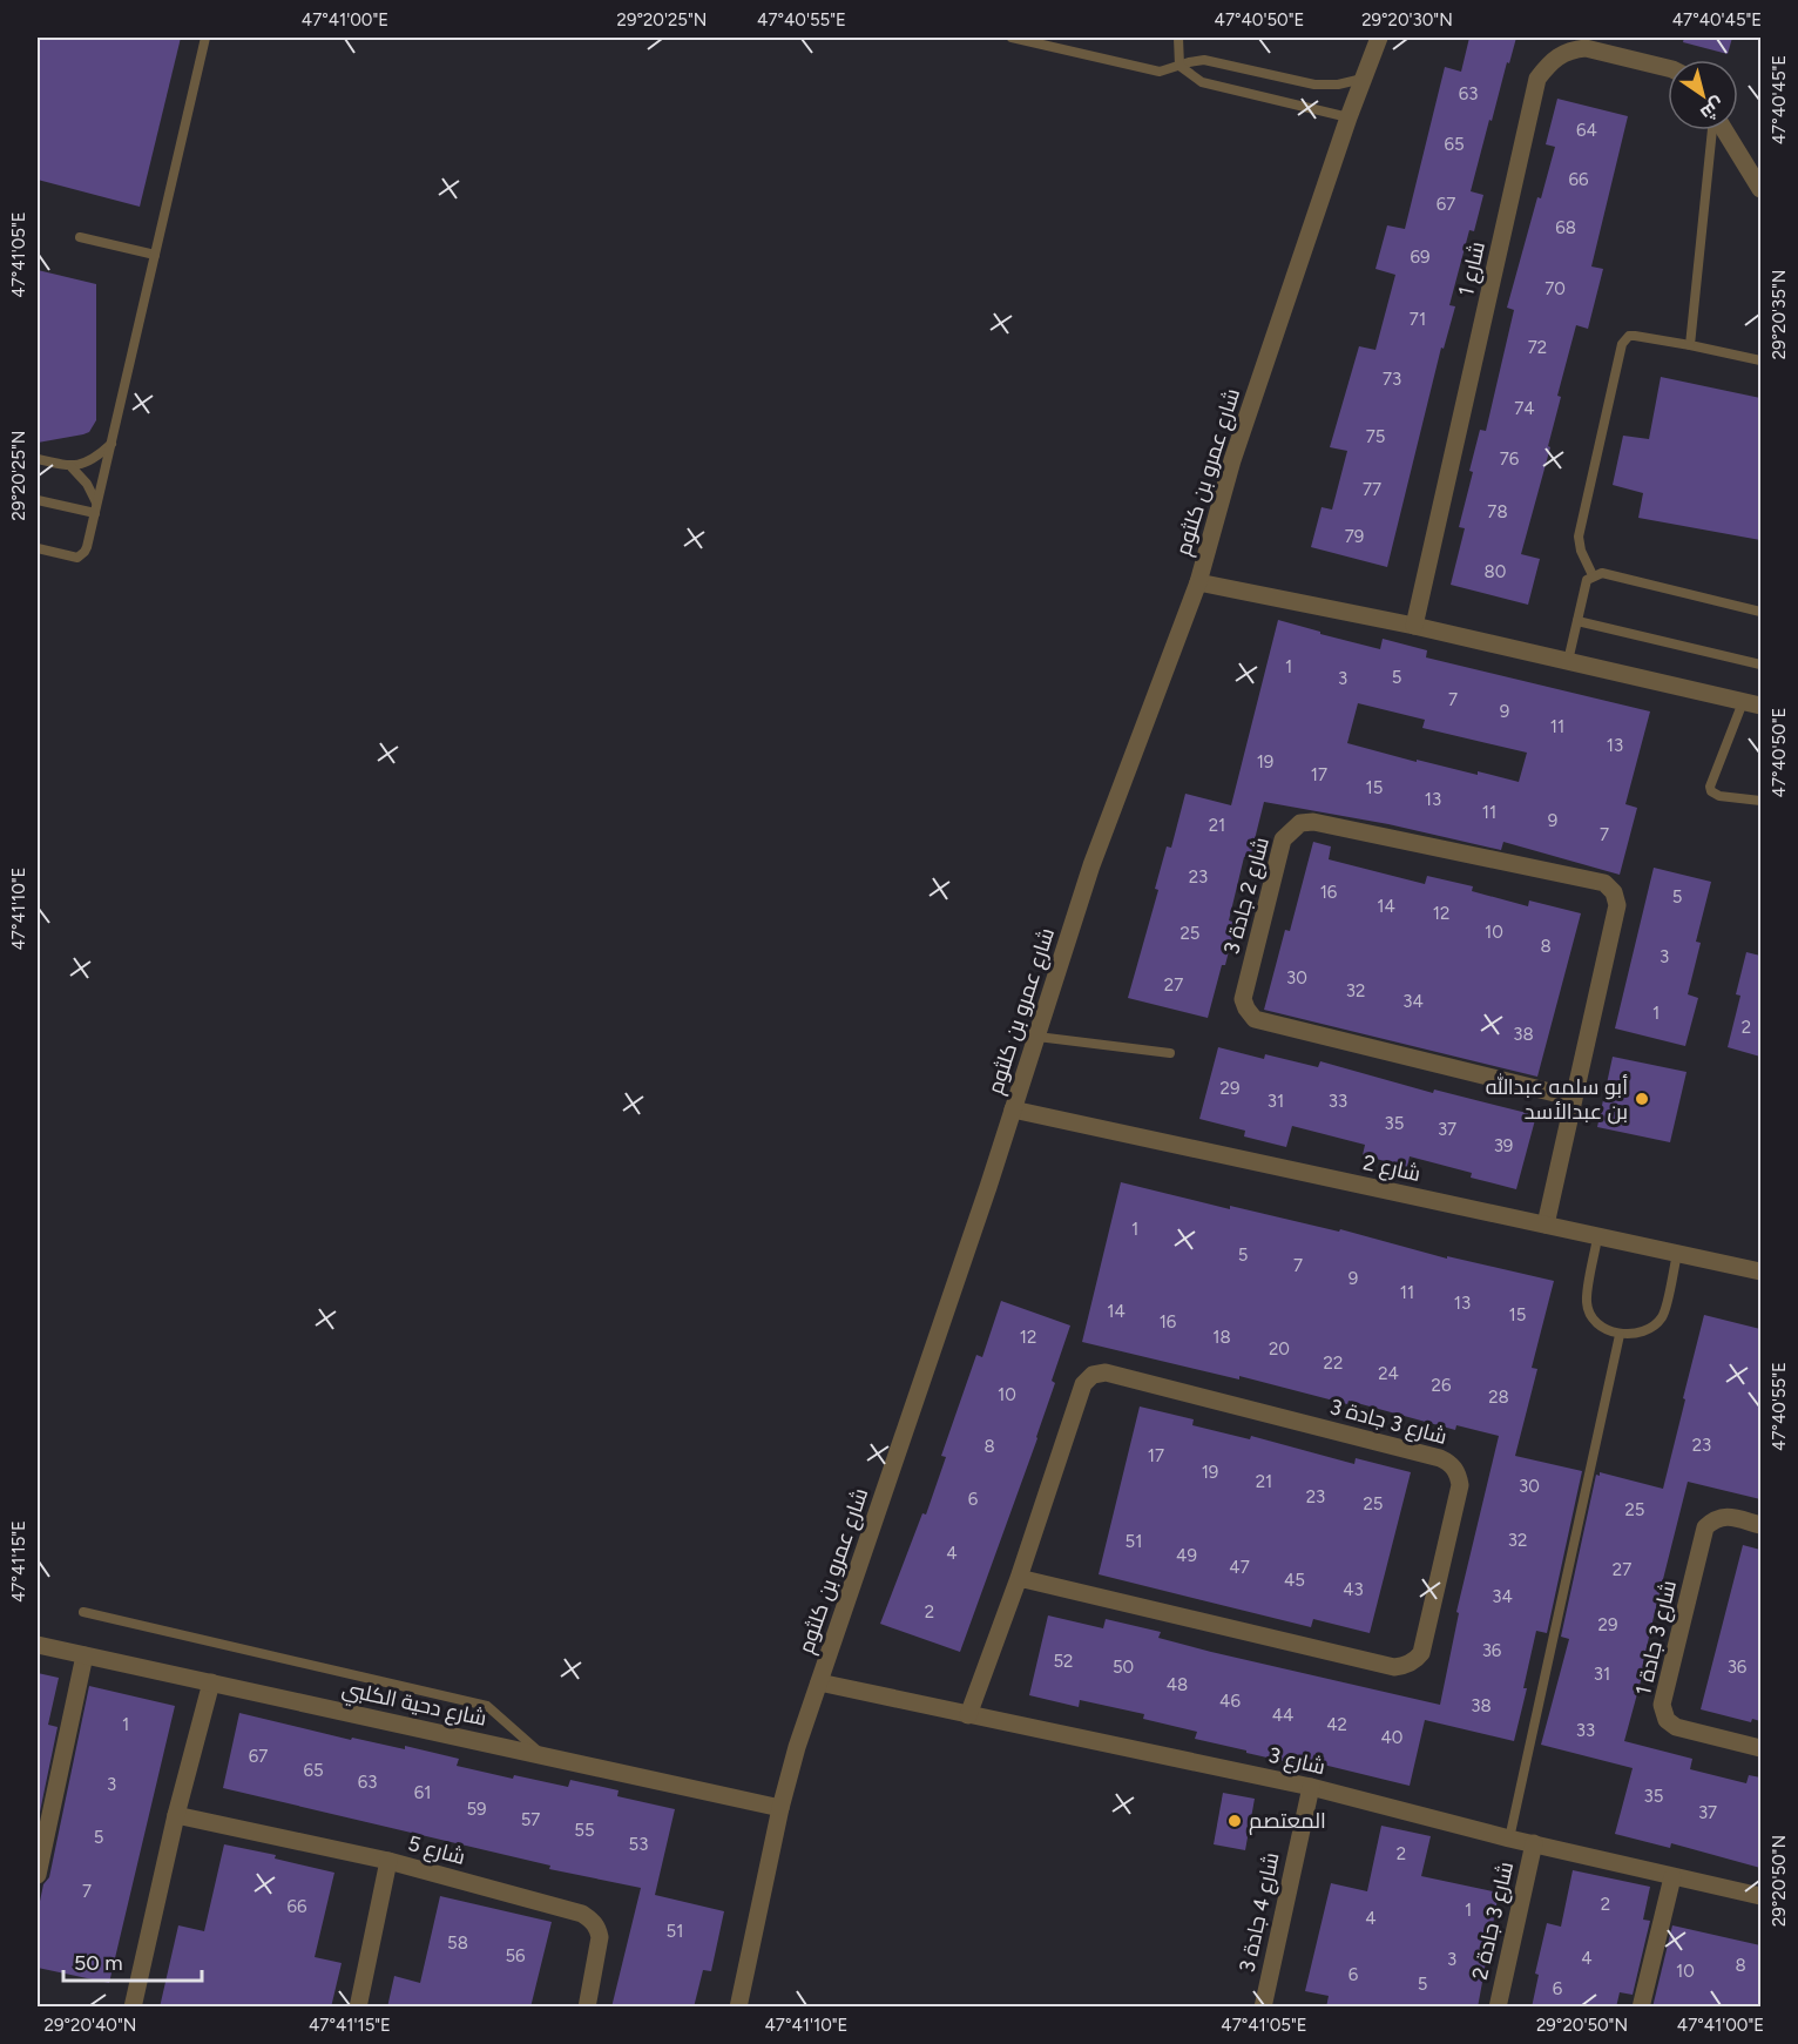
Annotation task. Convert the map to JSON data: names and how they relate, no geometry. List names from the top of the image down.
{
  "streets": {
    "street": [
      "شارع 1",
      "شارع عمرو بن كلثوم",
      "شارع 2 جادة 3",
      "شارع 2",
      "شارع 3 جادة 3",
      "شارع 3 جادة 1",
      "شارع دحية الكلبي",
      "شارع 3",
      "شارع 5",
      "شارع 4 جادة 3",
      "شارع 3 جادة 2"
    ]
  },
  "crossings": [
    ["شارع عمرو بن كلثوم", "شارع 2"],
    ["شارع عمرو بن كلثوم", "شارع دحية الكلبي"],
    ["شارع عمرو بن كلثوم", "شارع 3"],
    ["شارع 2 جادة 3", "شارع 2"],
    ["شارع 3 جادة 3", "شارع 3"],
    ["شارع 3", "شارع 4 جادة 3"],
    ["شارع 3", "شارع 3 جادة 2"]
  ],
  "places": ["أبو سلمه عبدالله بن عبدالأسد", "المعتصم"],
  "house_numbers": [
    "63",
    "64",
    "65",
    "66",
    "67",
    "68",
    "69",
    "70",
    "71",
    "72",
    "73",
    "74",
    "75",
    "76",
    "77",
    "78",
    "79",
    "80",
    "1",
    "5",
    "3",
    "7",
    "9",
    "11",
    "13",
    "19",
    "17",
    "15",
    "13",
    "11",
    "9",
    "21",
    "7",
    "23",
    "16",
    "5",
    "14",
    "12",
    "10",
    "25",
    "8",
    "3",
    "30",
    "27",
    "32",
    "34",
    "1",
    "2",
    "38",
    "29",
    "31",
    "33",
    "35",
    "37",
    "39",
    "1",
    "5",
    "7",
    "9",
    "11",
    "13",
    "14",
    "15",
    "16",
    "12",
    "18",
    "20",
    "22",
    "24",
    "26",
    "10",
    "28",
    "23",
    "8",
    "17",
    "19",
    "21",
    "30",
    "23",
    "6",
    "25",
    "25",
    "32",
    "51",
    "4",
    "49",
    "47",
    "27",
    "45",
    "43",
    "34",
    "2",
    "29",
    "36",
    "52",
    "50",
    "36",
    "31",
    "48",
    "46",
    "38",
    "44",
    "1",
    "42",
    "33",
    "40",
    "67",
    "65",
    "63",
    "3",
    "61",
    "35",
    "59",
    "37",
    "57",
    "55",
    "5",
    "53",
    "2",
    "7",
    "2",
    "66",
    "1",
    "4",
    "51",
    "58",
    "56",
    "4",
    "3",
    "8",
    "10",
    "6",
    "5",
    "6"
  ],
  "scale_bar": "50 m",
  "north": "bottom right",
  "coordinates": [
    "47°41'00\"E",
    "29°20'25\"N",
    "47°40'55\"E",
    "47°40'50\"E",
    "29°20'30\"N",
    "47°40'45\"E",
    "47°41'05\"E",
    "29°20'35\"N",
    "47°41'10\"E",
    "47°41'15\"E",
    "29°20'50\"N",
    "29°20'40\"N"
  ]
}
